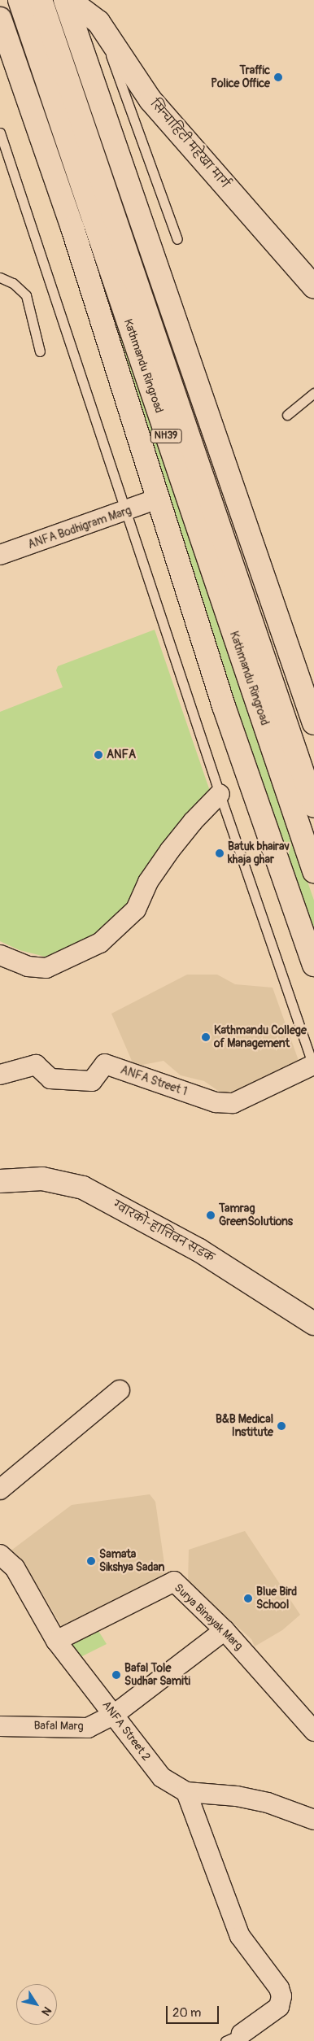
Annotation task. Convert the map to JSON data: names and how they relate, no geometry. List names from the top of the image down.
{
  "streets": {
    "main road": [
      "सिन्चाहिटी महेखा मार्ग",
      "Kathmandu Ringroad",
      "NH39",
      "ग्वारको-हात्तिवन सडक"
    ],
    "street": [
      "ANFA Bodhigram Marg",
      "ANFA Street 1",
      "Surya Binayak Marg",
      "Bafal Marg",
      "ANFA Street 2"
    ]
  },
  "crossings": [
    ["Surya Binayak Marg", "Bafal Marg"],
    ["Surya Binayak Marg", "ANFA Street 2"],
    ["Bafal Marg", "ANFA Street 2"]
  ],
  "places": [
    "Traffic Police Office",
    "ANFA",
    "Batuk bhairav khaja ghar",
    "Kathmandu College of Management",
    "Tamrag GreenSolutions",
    "B&B Medical Institute",
    "Samata Sikshya Sadan",
    "Blue Bird School",
    "Bafal Tole Sudhar Samiti"
  ],
  "scale_bar": "20 m",
  "north": "bottom right"
}
